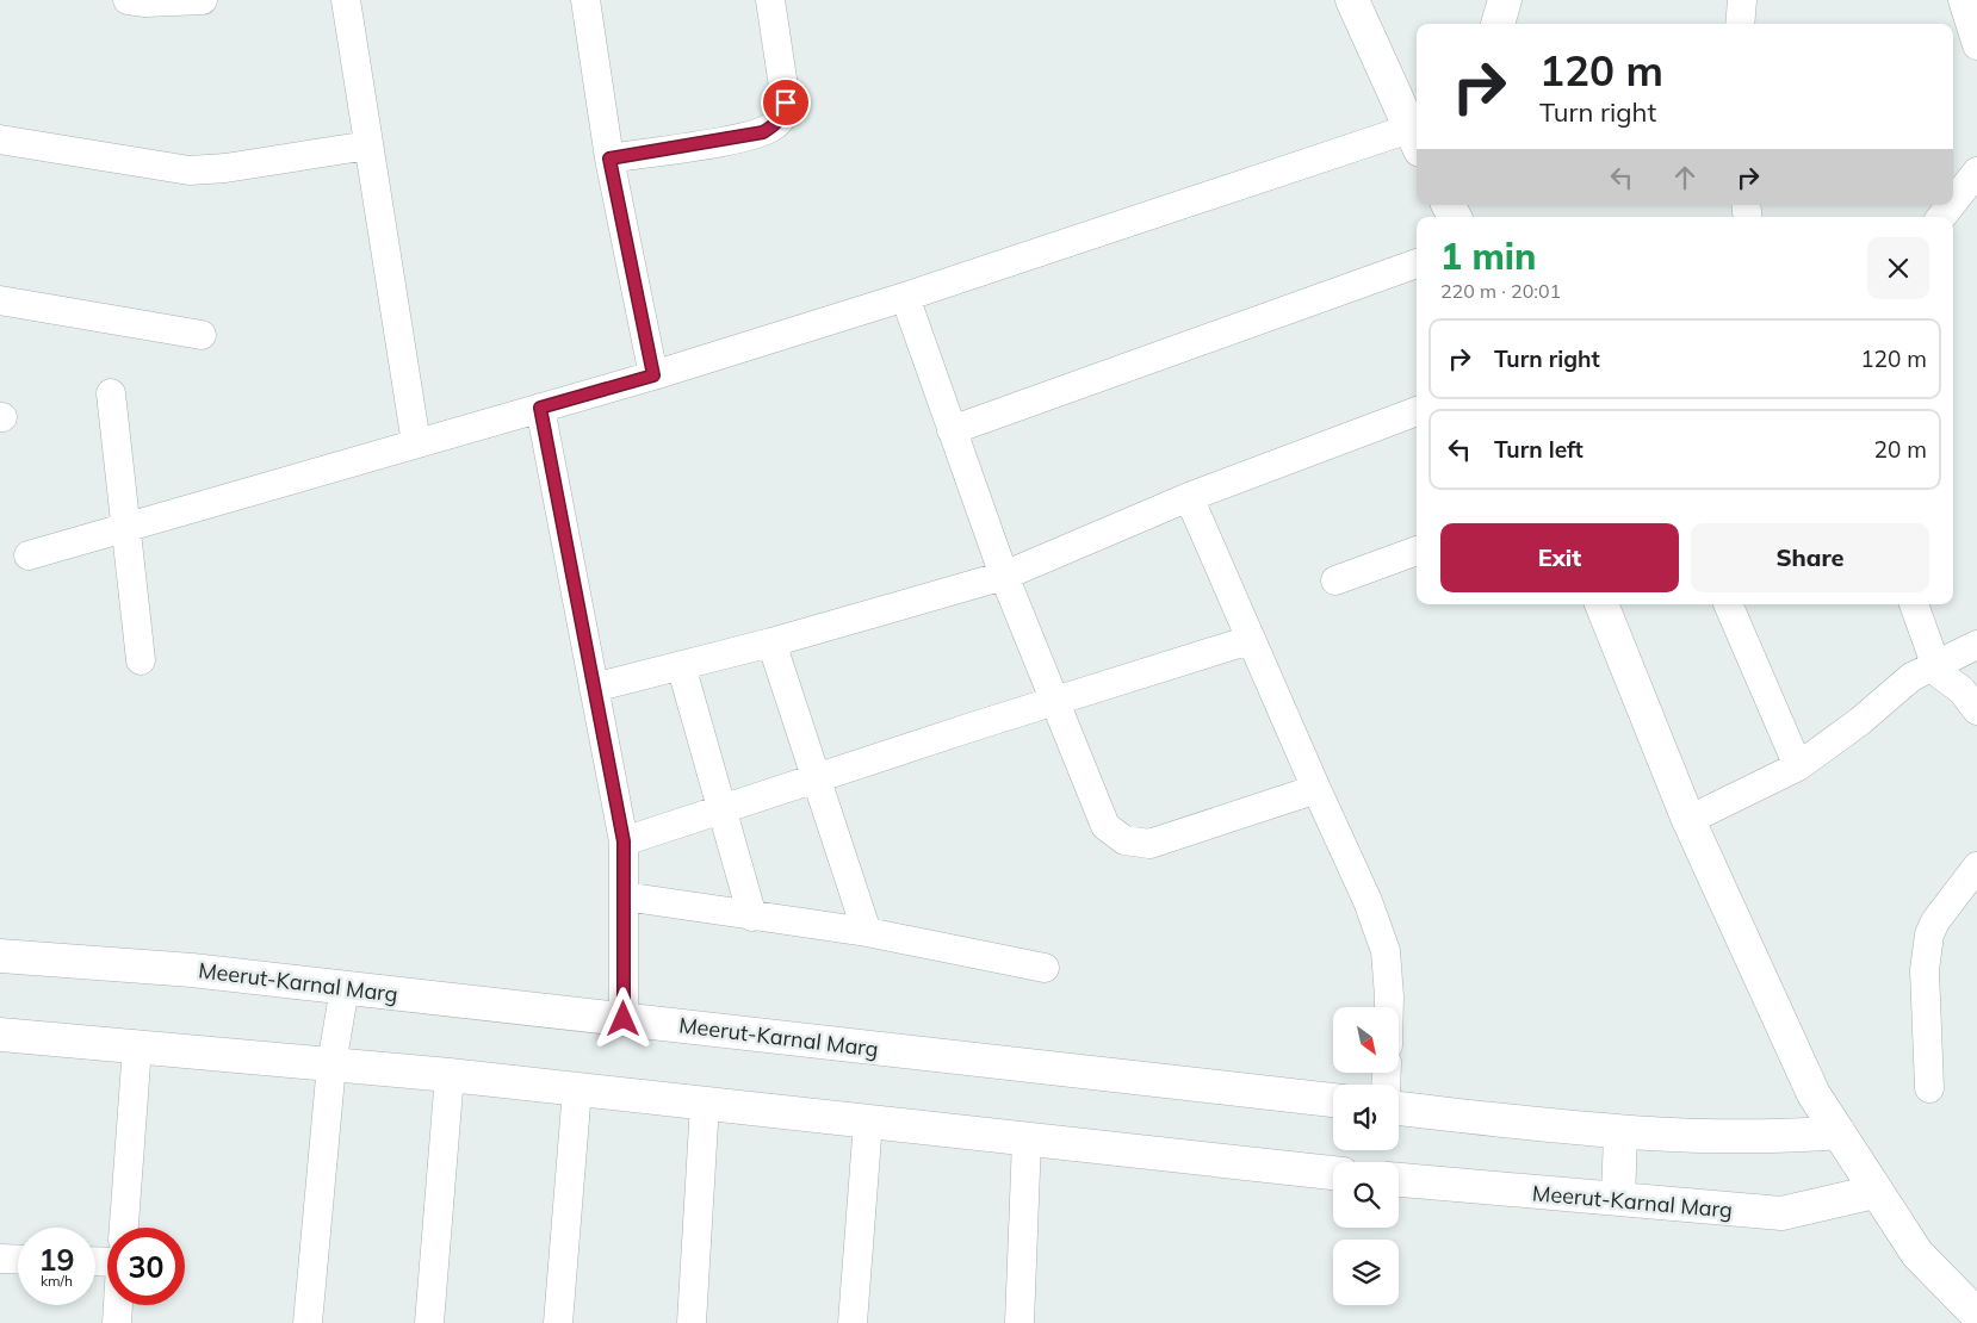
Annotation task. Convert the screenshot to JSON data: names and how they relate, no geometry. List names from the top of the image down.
{
  "streets": {
    "street": ["Meerut-Karnal Marg"]
  },
  "north": "bottom right",
  "page": {
    "turn": ["120 m", "Turn right"],
    "heading": ["1 min", "220 m · 20:01"],
    "list": [
      {
        "name": "Turn right",
        "value": "120 m"
      },
      {
        "name": "Turn left",
        "value": "20 m"
      }
    ],
    "buttons": ["Exit", "Share"],
    "speed": "19 km/h",
    "limit": "30"
  }
}
